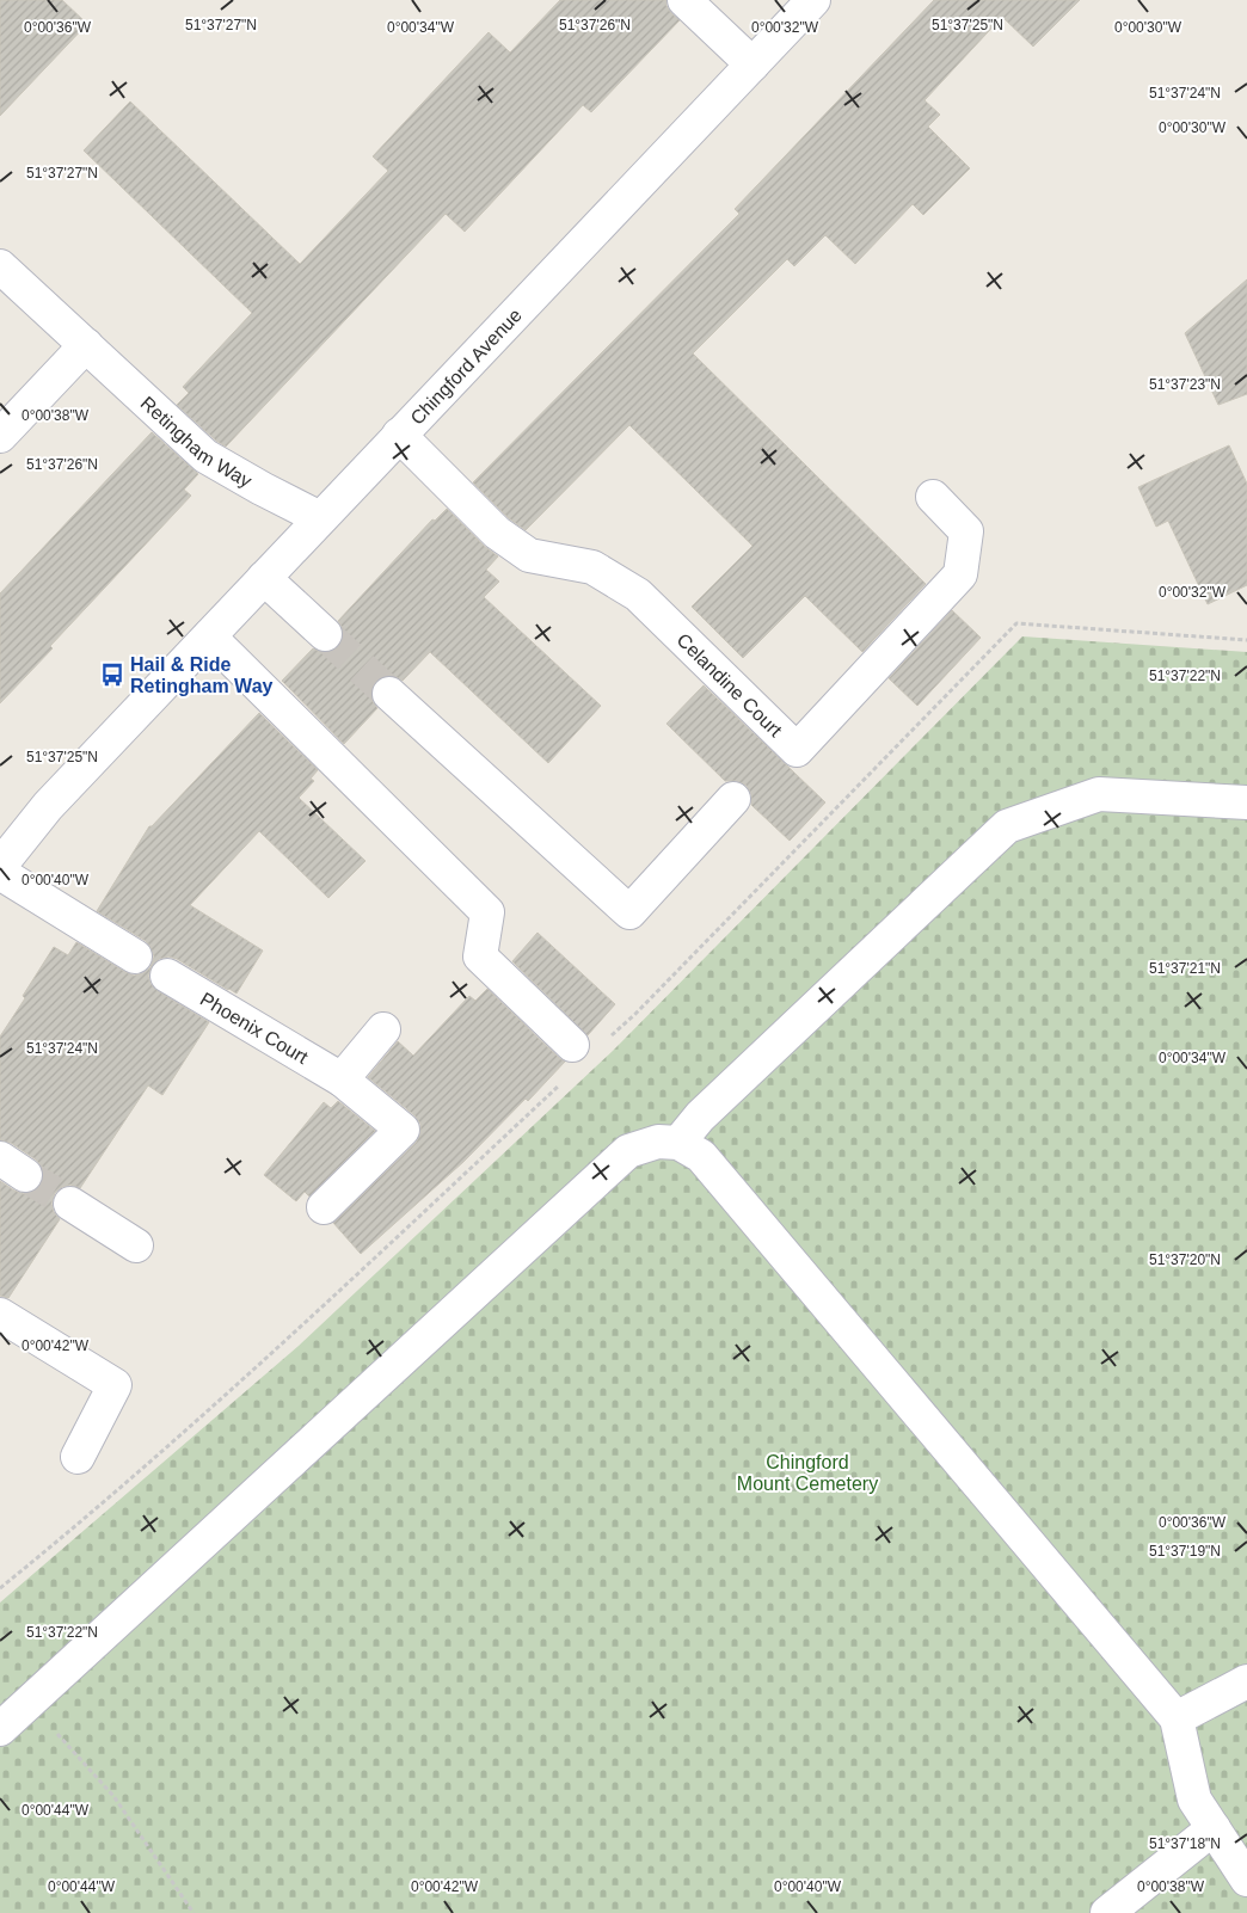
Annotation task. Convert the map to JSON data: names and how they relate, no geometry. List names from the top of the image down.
{
  "streets": {
    "street": [
      "Chingford Avenue",
      "Retingham Way",
      "Celandine Court",
      "Phoenix Court"
    ]
  },
  "crossings": [
    ["Chingford Avenue", "Retingham Way"],
    ["Chingford Avenue", "Celandine Court"]
  ],
  "parks": ["Chingford Mount Cemetery"],
  "places": {
    "bus stop": ["Hail & Ride Retingham Way"]
  },
  "coordinates": [
    "51°37'27\"N",
    "51°37'26\"N",
    "51°37'25\"N",
    "0°00'36\"W",
    "0°00'34\"W",
    "0°00'32\"W",
    "0°00'30\"W",
    "51°37'24\"N",
    "51°37'23\"N",
    "0°00'38\"W",
    "51°37'22\"N",
    "0°00'40\"W",
    "51°37'21\"N",
    "51°37'20\"N",
    "0°00'42\"W",
    "51°37'19\"N",
    "0°00'44\"W",
    "51°37'18\"N"
  ]
}
